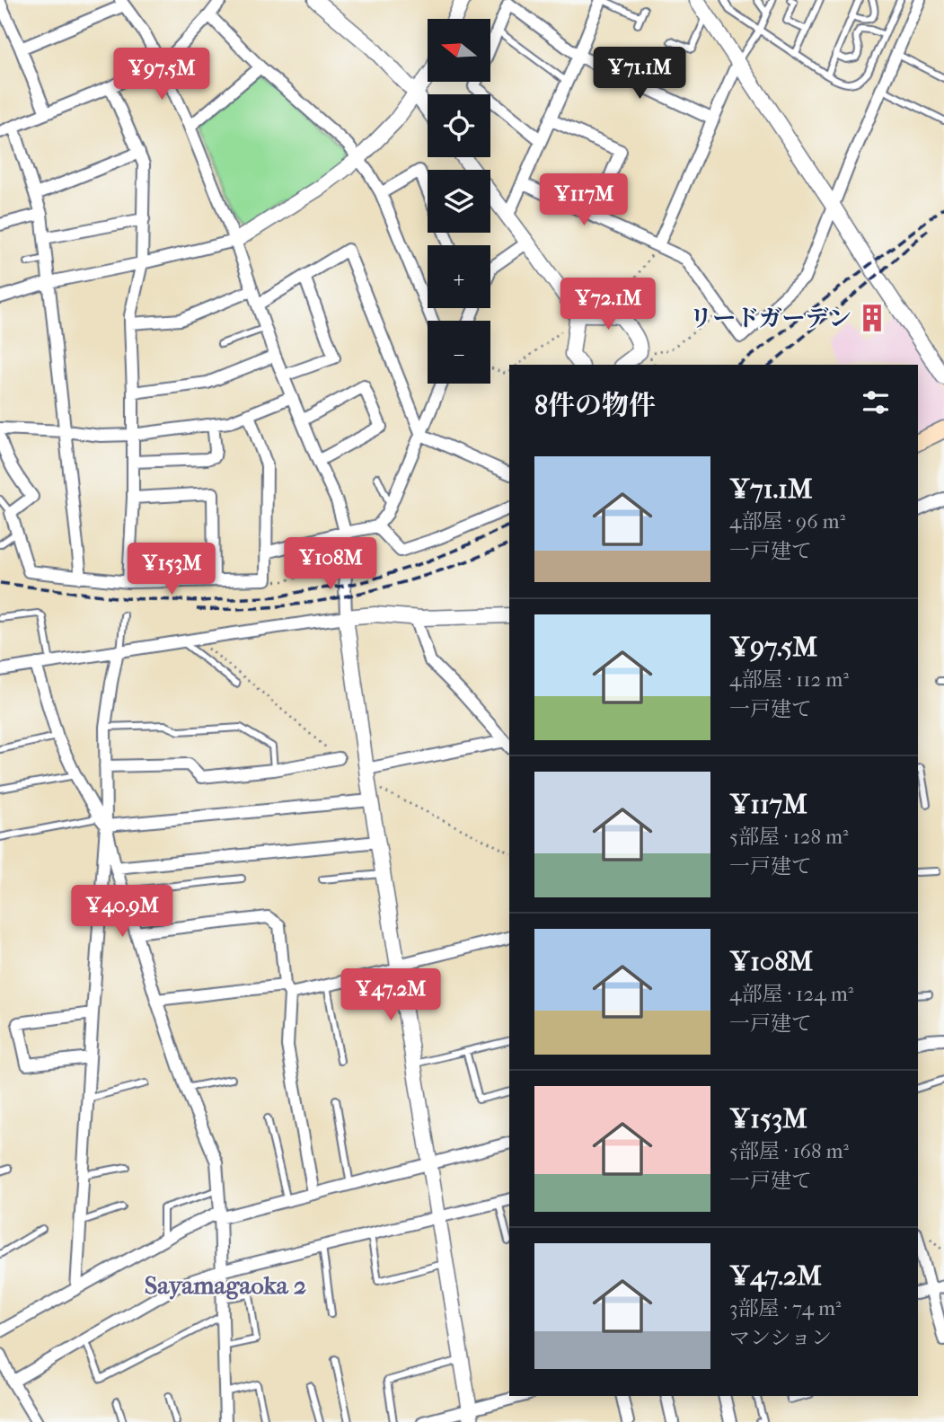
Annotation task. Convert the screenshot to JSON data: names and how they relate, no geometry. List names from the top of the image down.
{
  "districts": ["Sayamagaoka 2"],
  "places": {
    "building": ["リードガーデン"]
  },
  "north": "left",
  "page": {
    "map_buttons": ["+", "−"],
    "price": [
      "¥71.1M",
      "¥97.5M",
      "¥117M",
      "¥72.1M",
      "¥108M",
      "¥153M",
      "¥40.9M",
      "¥47.2M"
    ],
    "heading": "8件の物件",
    "list": [
      {
        "name": "¥71.1M",
        "note": "4部屋 · 96 m² · 一戸建て"
      },
      {
        "name": "¥97.5M",
        "note": "4部屋 · 112 m² · 一戸建て"
      },
      {
        "name": "¥117M",
        "note": "5部屋 · 128 m² · 一戸建て"
      },
      {
        "name": "¥108M",
        "note": "4部屋 · 124 m² · 一戸建て"
      },
      {
        "name": "¥153M",
        "note": "5部屋 · 168 m² · 一戸建て"
      },
      {
        "name": "¥47.2M",
        "note": "3部屋 · 74 m² · マンション"
      }
    ]
  }
}
